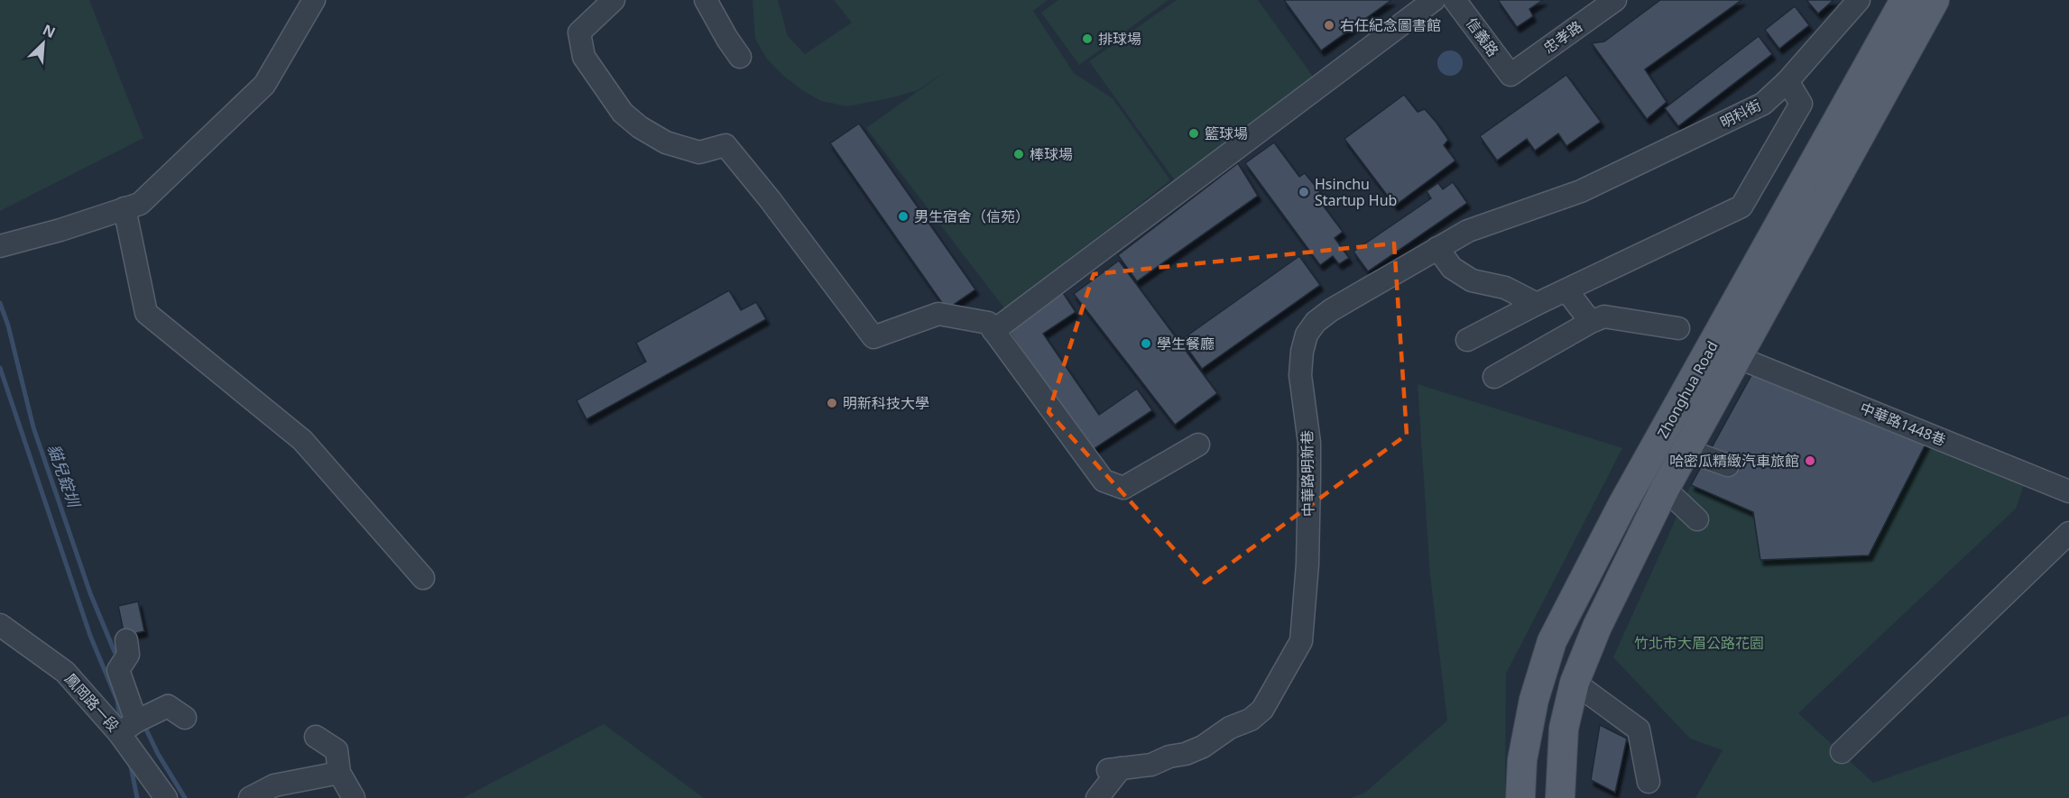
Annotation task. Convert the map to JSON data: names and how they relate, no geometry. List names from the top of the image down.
{
  "streets": {
    "main road": ["Zhonghua Road"],
    "street": [
      "信義路",
      "忠孝路",
      "明科街",
      "中華路1448巷",
      "中華路明新巷",
      "鳳岡路一段"
    ]
  },
  "crossings": [
    ["信義路", "忠孝路"],
    ["明科街", "中華路明新巷"],
    ["Zhonghua Road", "中華路1448巷"]
  ],
  "water": ["貓兒錠圳"],
  "parks": ["竹北市大眉公路花園"],
  "places": [
    "右任紀念圖書館",
    "排球場",
    "籃球場",
    "棒球場",
    "Hsinchu Startup Hub",
    "男生宿舍（信苑）",
    "學生餐廳",
    "明新科技大學",
    "哈密瓜精緻汽車旅館"
  ],
  "north": "top right"
}
